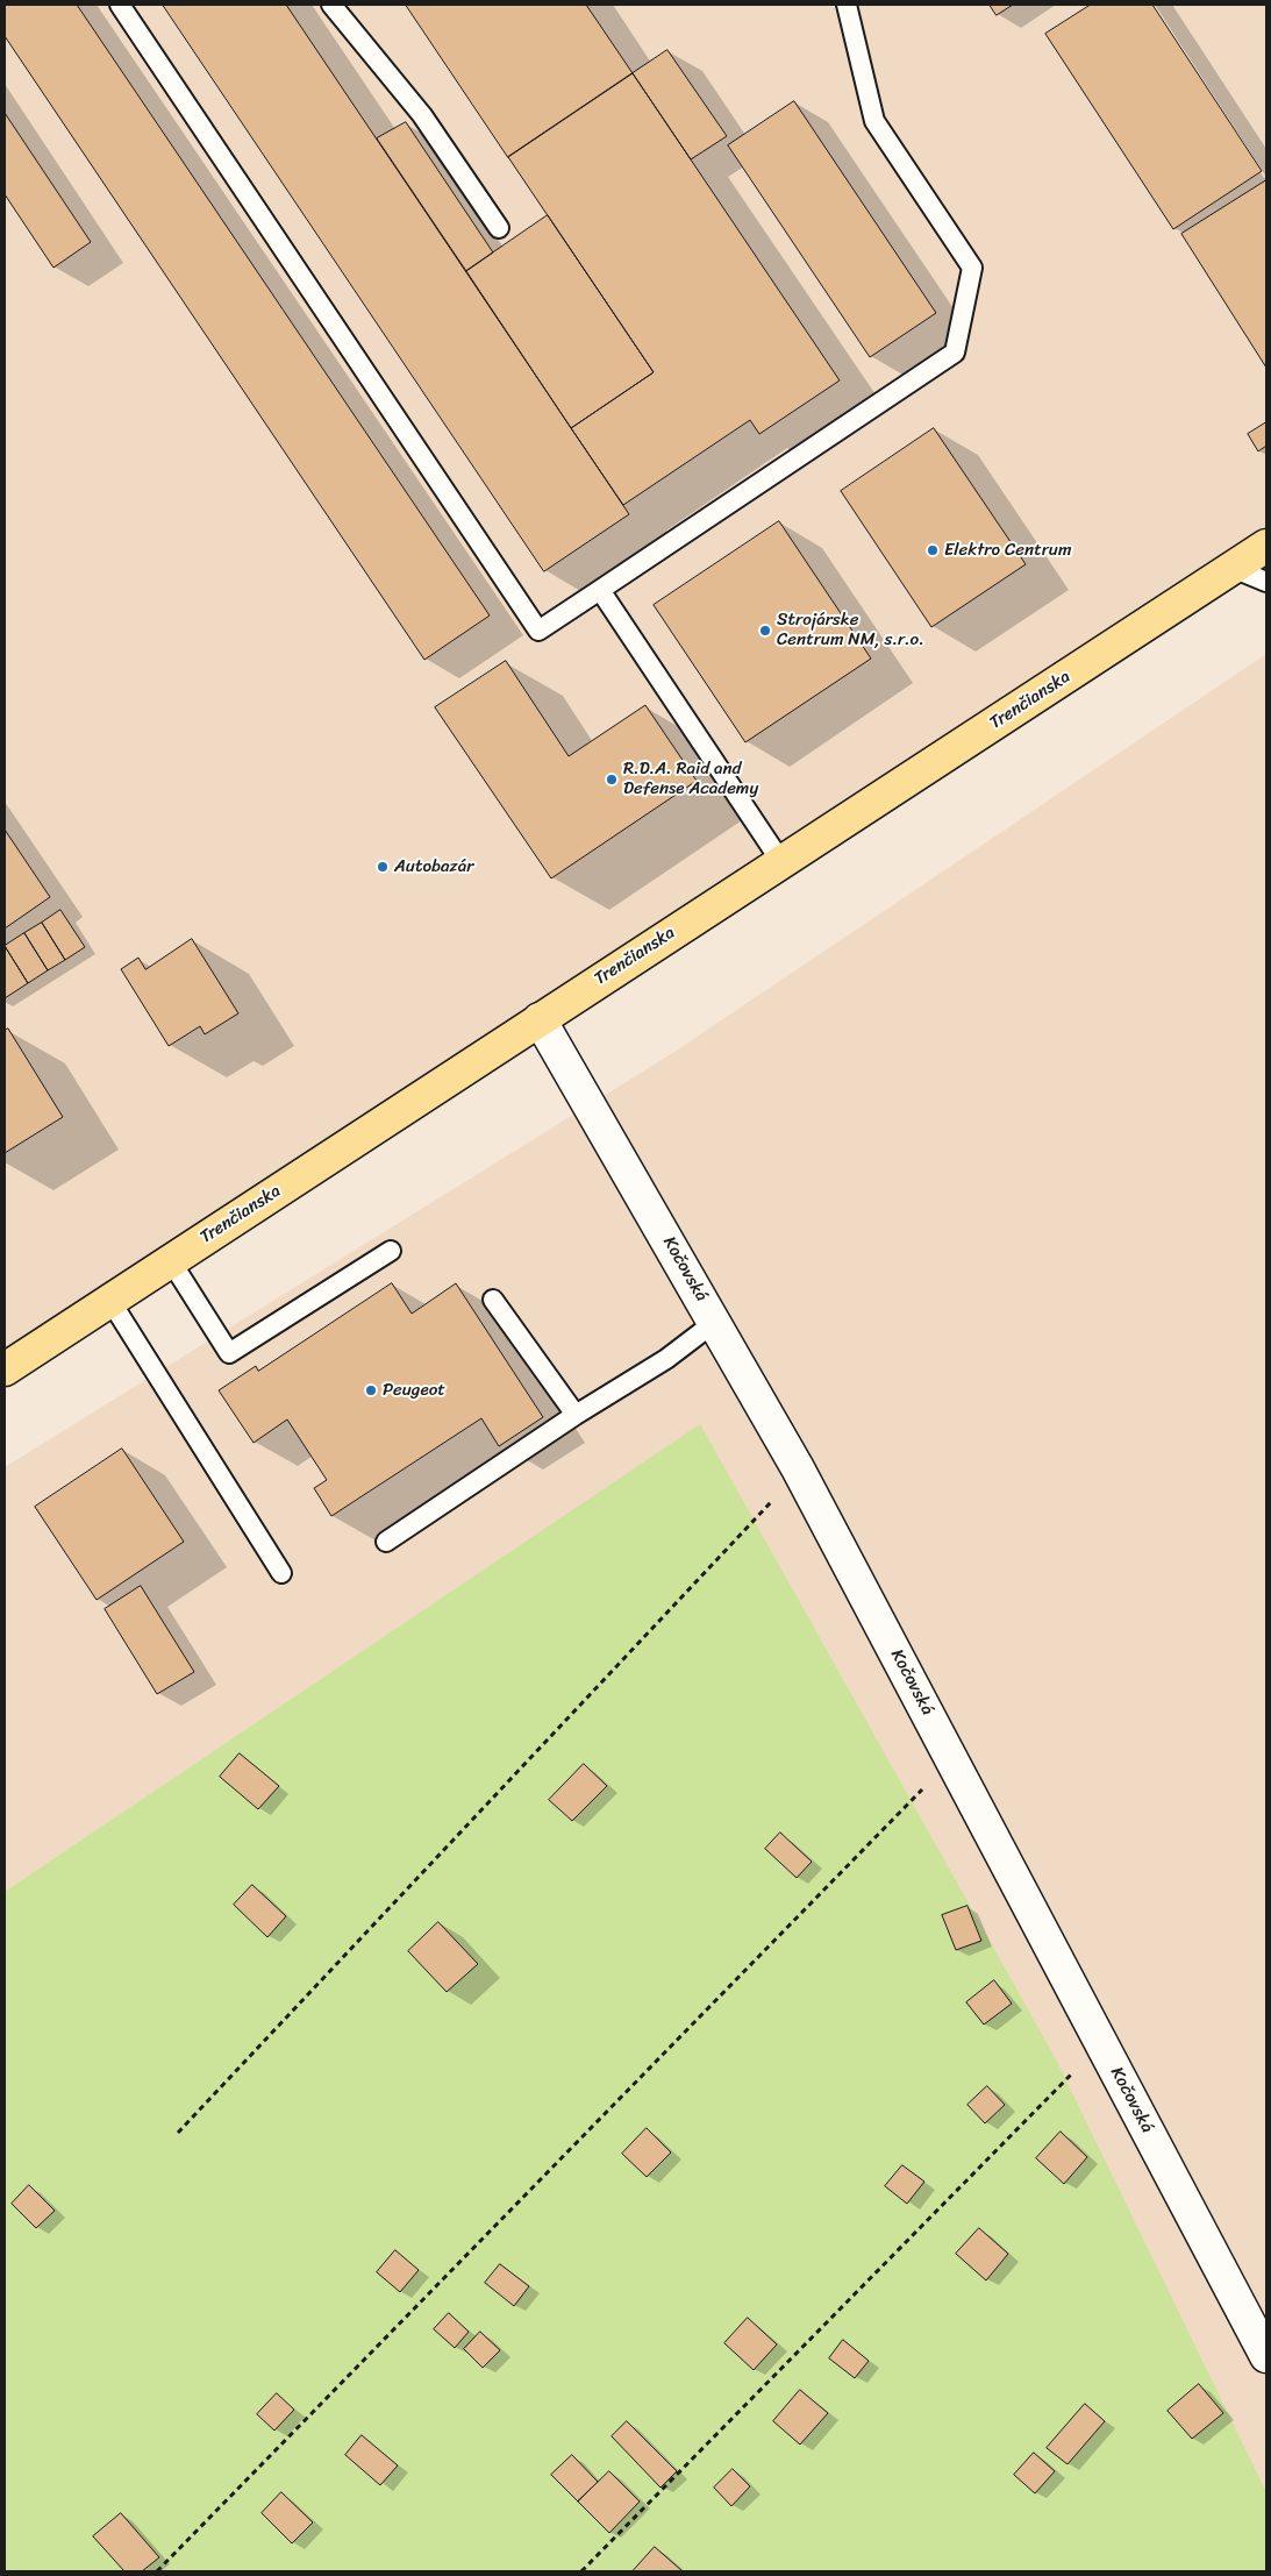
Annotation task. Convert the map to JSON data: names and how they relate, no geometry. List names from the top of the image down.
{
  "streets": {
    "main road": ["Trenčianska"],
    "street": ["Kočovská"]
  },
  "crossings": [
    ["Trenčianska", "Kočovská"]
  ],
  "places": [
    "Elektro Centrum",
    "Strojárske Centrum NM, s.r.o.",
    "R.D.A. Raid and Defense Academy",
    "Autobazár",
    "Peugeot"
  ]
}
